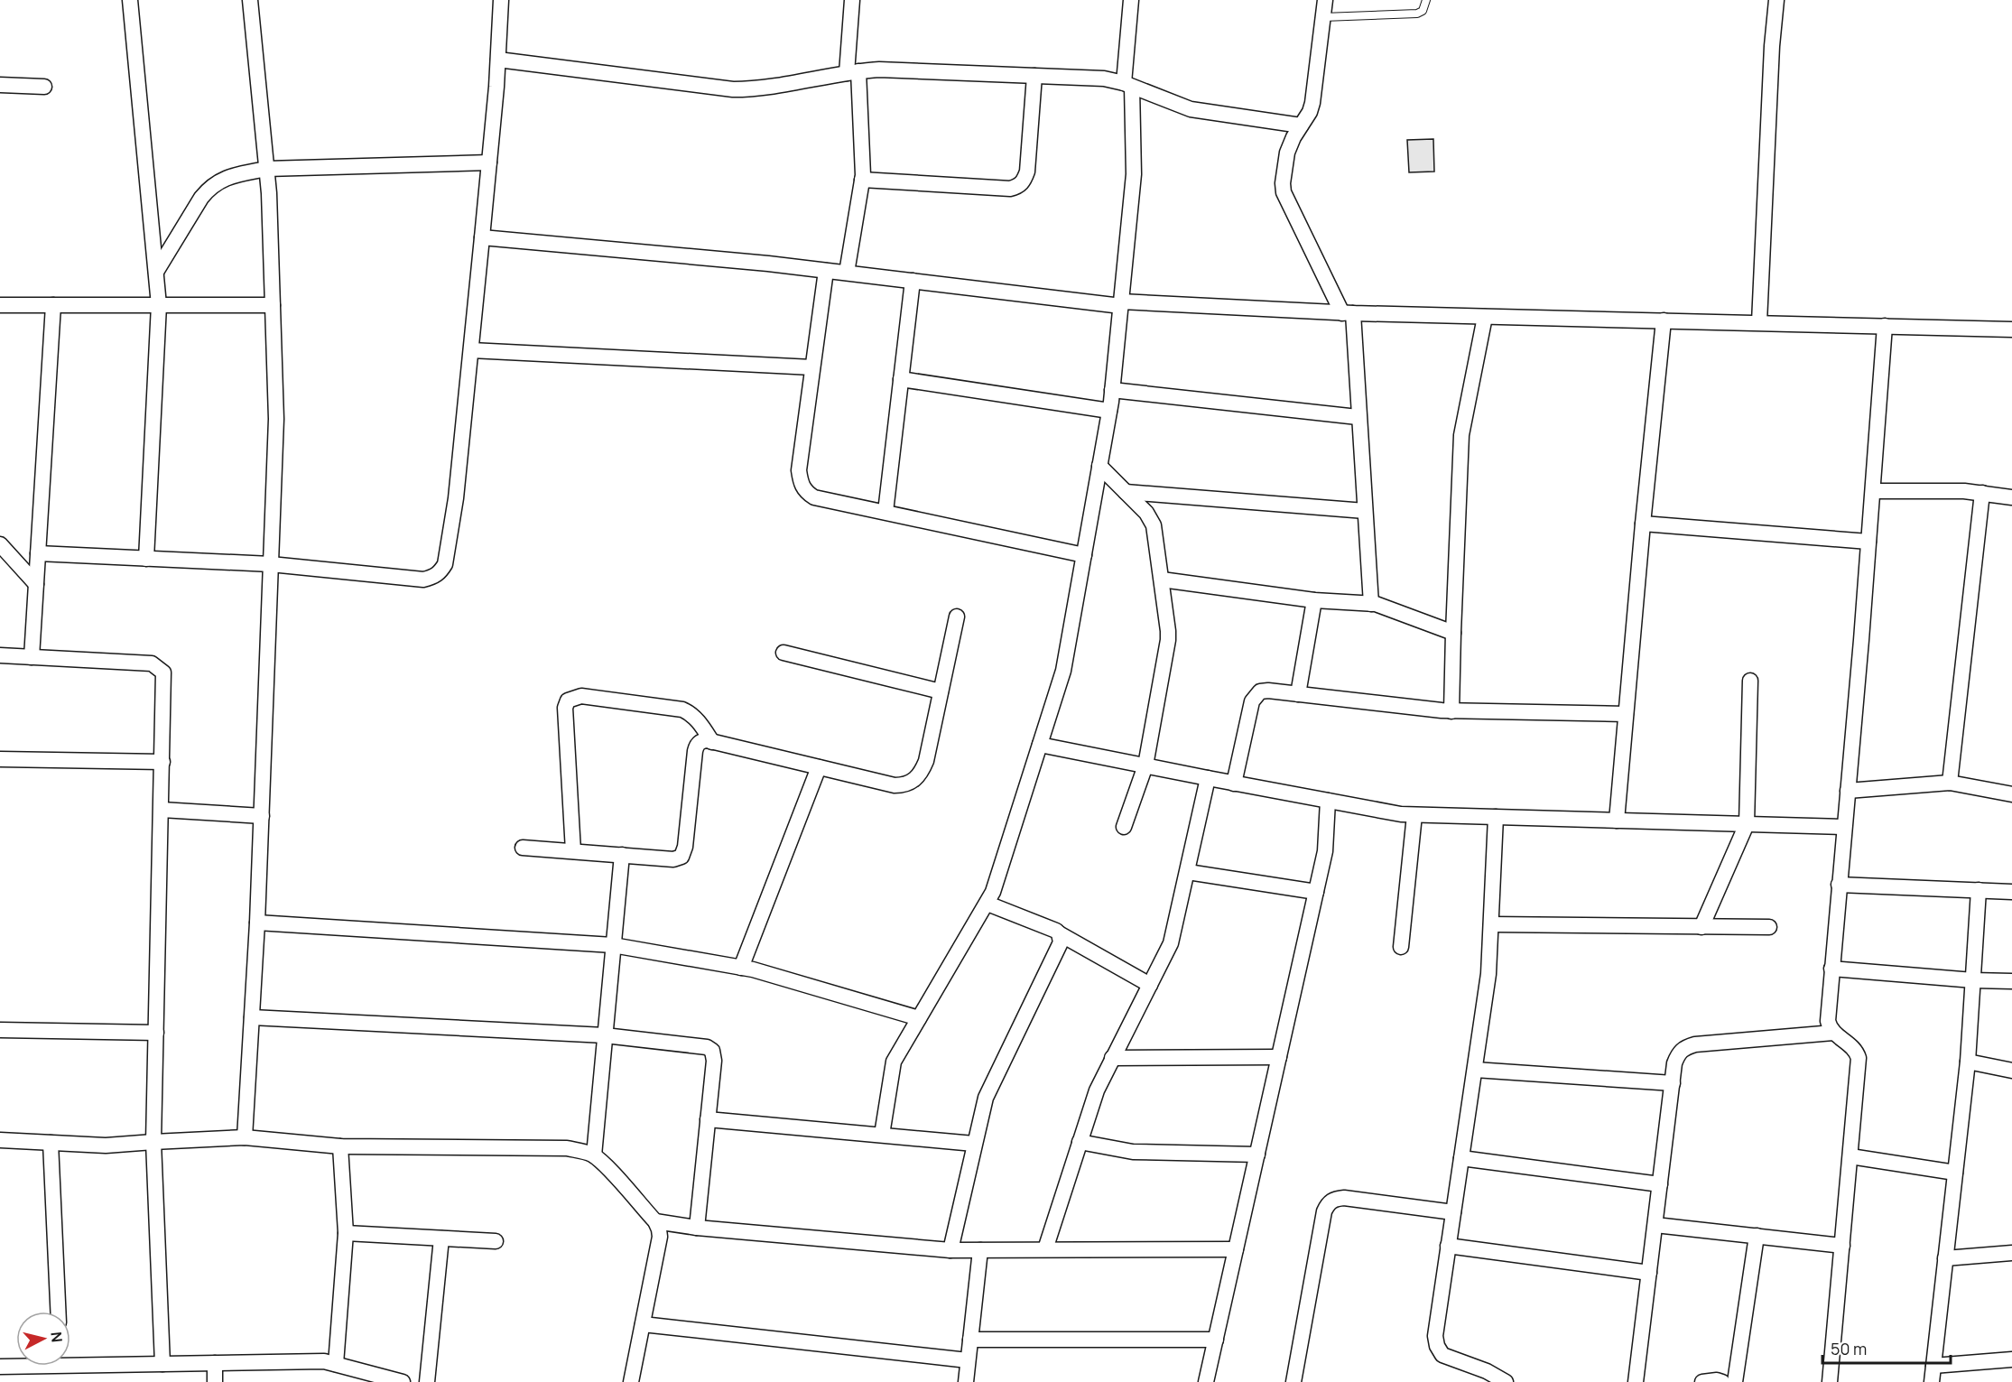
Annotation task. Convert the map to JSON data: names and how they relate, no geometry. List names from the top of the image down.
{
  "scale_bar": "50 m",
  "north": "right"
}
